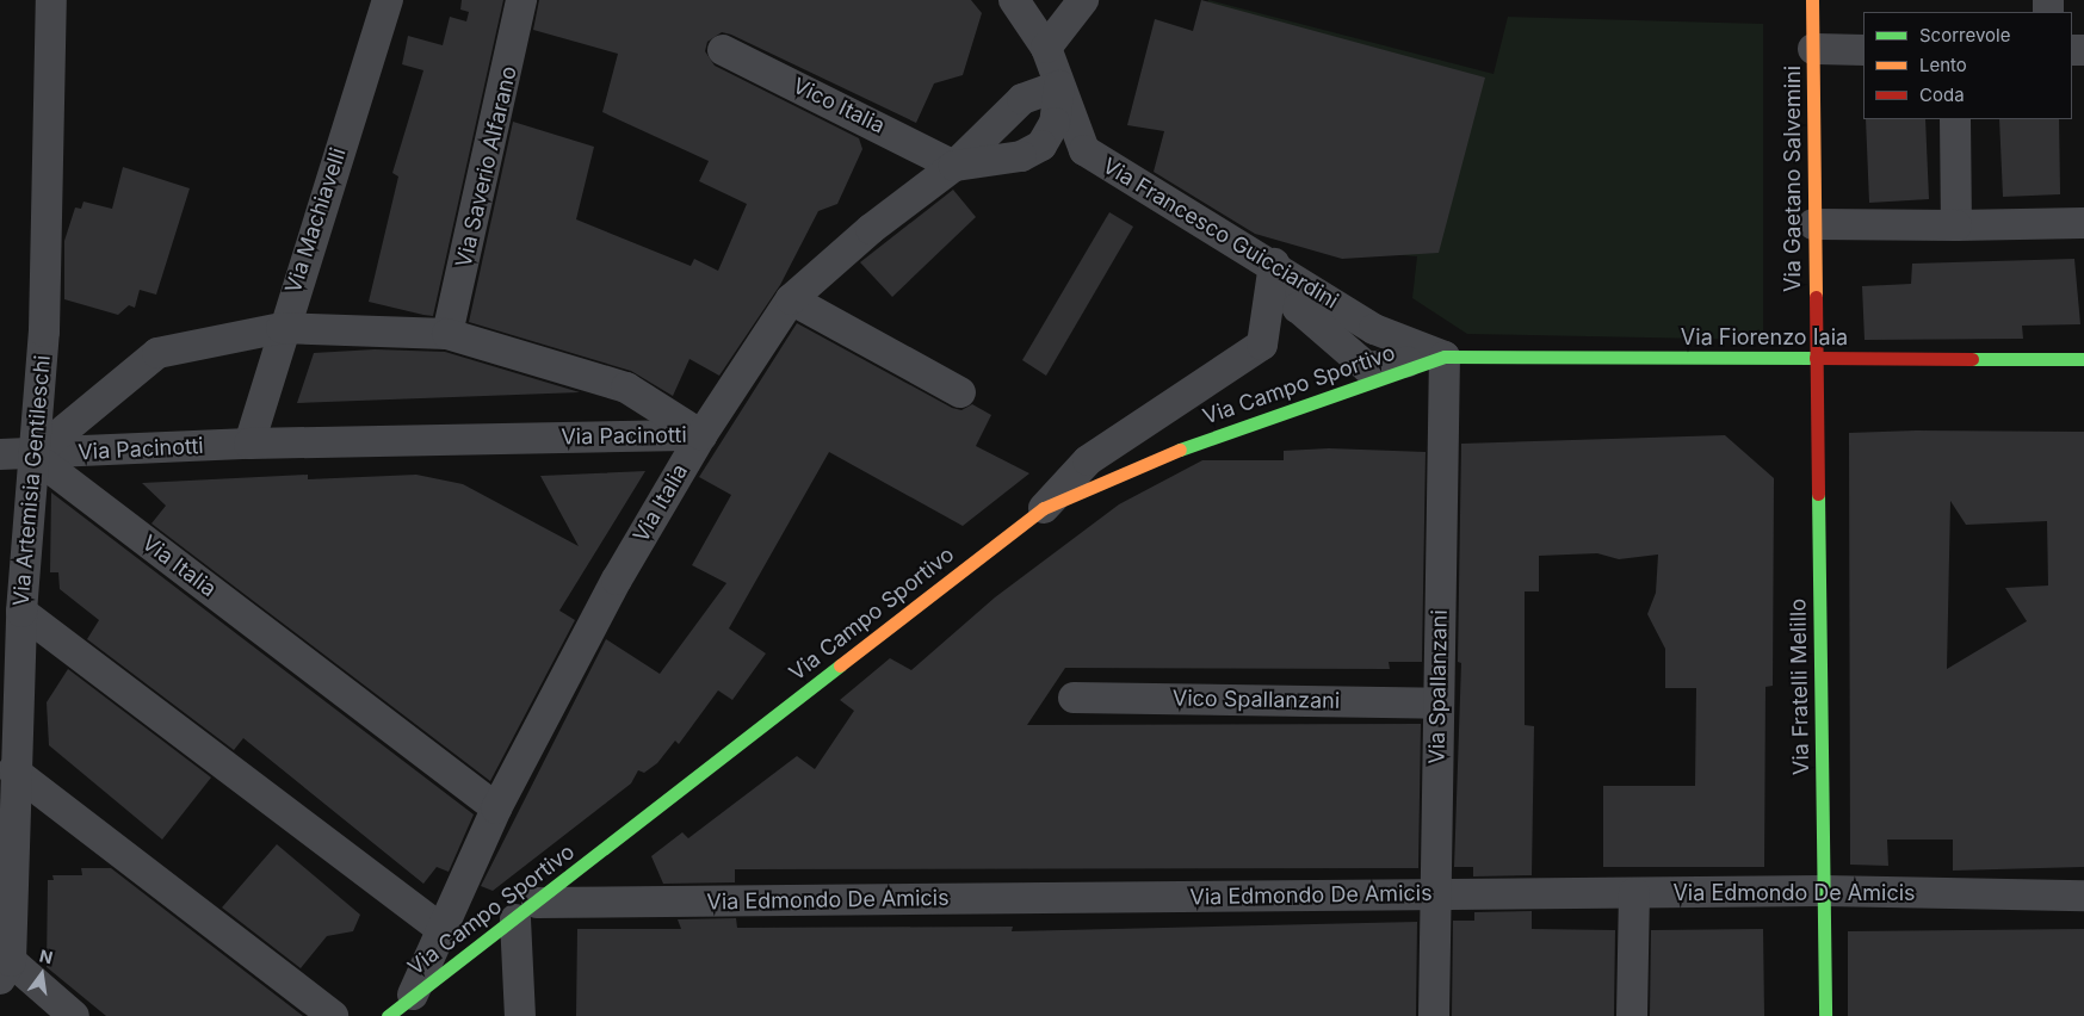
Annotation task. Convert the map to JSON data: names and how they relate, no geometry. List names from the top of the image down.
{
  "streets": {
    "street": [
      "Vico Italia",
      "Via Saverio Alfarano",
      "Via Gaetano Salvemini",
      "Via Machiavelli",
      "Via Francesco Guicciardini",
      "Via Fiorenzo Iaia",
      "Via Campo Sportivo",
      "Via Pacinotti",
      "Via Artemisia Gentileschi",
      "Via Italia",
      "Via Spallanzani",
      "Via Fratelli Melillo",
      "Vico Spallanzani",
      "Via Edmondo De Amicis"
    ]
  },
  "crossings": [
    ["Vico Italia", "Via Italia"],
    ["Via Saverio Alfarano", "Via Pacinotti"],
    ["Via Gaetano Salvemini", "Via Fiorenzo Iaia"],
    ["Via Gaetano Salvemini", "Via Fratelli Melillo"],
    ["Via Machiavelli", "Via Pacinotti"],
    ["Via Francesco Guicciardini", "Via Fiorenzo Iaia"],
    ["Via Francesco Guicciardini", "Via Campo Sportivo"],
    ["Via Francesco Guicciardini", "Via Italia"],
    ["Via Francesco Guicciardini", "Via Spallanzani"],
    ["Via Fiorenzo Iaia", "Via Campo Sportivo"],
    ["Via Fiorenzo Iaia", "Via Spallanzani"],
    ["Via Fiorenzo Iaia", "Via Fratelli Melillo"],
    ["Via Campo Sportivo", "Via Italia"],
    ["Via Campo Sportivo", "Via Spallanzani"],
    ["Via Campo Sportivo", "Via Edmondo De Amicis"],
    ["Via Pacinotti", "Via Artemisia Gentileschi"],
    ["Via Pacinotti", "Via Italia"],
    ["Via Artemisia Gentileschi", "Via Italia"],
    ["Via Spallanzani", "Vico Spallanzani"],
    ["Via Spallanzani", "Via Edmondo De Amicis"],
    ["Via Fratelli Melillo", "Via Edmondo De Amicis"]
  ],
  "legend": ["Scorrevole", "Lento", "Coda"],
  "north": "top"
}
